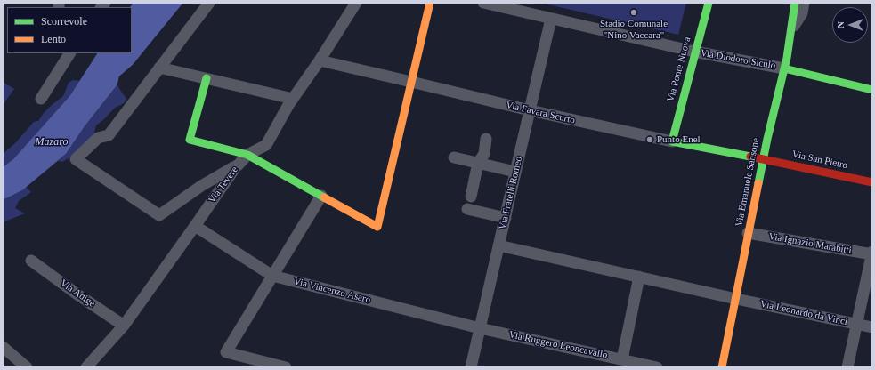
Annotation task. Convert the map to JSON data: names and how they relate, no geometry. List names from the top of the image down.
{
  "streets": {
    "street": [
      "Via Diodoro Siculo",
      "Via Ponte Nuova",
      "Via Favara Scurto",
      "Via San Pietro",
      "Via Emanuele Sansone",
      "Via Tevere",
      "Via Fratelli Romeo",
      "Via Ignazio Marabitti",
      "Via Vincenzo Asaro",
      "Via Adige",
      "Via Leonardo da Vinci",
      "Via Ruggero Leoncavallo"
    ]
  },
  "crossings": [
    ["Via Diodoro Siculo", "Via Ponte Nuova"],
    ["Via Diodoro Siculo", "Via Emanuele Sansone"],
    ["Via Diodoro Siculo", "Via Fratelli Romeo"],
    ["Via Ponte Nuova", "Via Favara Scurto"],
    ["Via Favara Scurto", "Via San Pietro"],
    ["Via Favara Scurto", "Via Emanuele Sansone"],
    ["Via Favara Scurto", "Via Tevere"],
    ["Via Favara Scurto", "Via Fratelli Romeo"],
    ["Via San Pietro", "Via Emanuele Sansone"],
    ["Via Emanuele Sansone", "Via Ignazio Marabitti"],
    ["Via Emanuele Sansone", "Via Leonardo da Vinci"],
    ["Via Tevere", "Via Vincenzo Asaro"],
    ["Via Tevere", "Via Adige"],
    ["Via Fratelli Romeo", "Via Vincenzo Asaro"],
    ["Via Fratelli Romeo", "Via Leonardo da Vinci"],
    ["Via Fratelli Romeo", "Via Ruggero Leoncavallo"],
    ["Via Vincenzo Asaro", "Via Ruggero Leoncavallo"]
  ],
  "water": ["Mazaro"],
  "places": ["Stadio Comunale \"Nino Vaccara\"", "Punto Enel"],
  "legend": ["Scorrevole", "Lento"],
  "north": "left"
}
